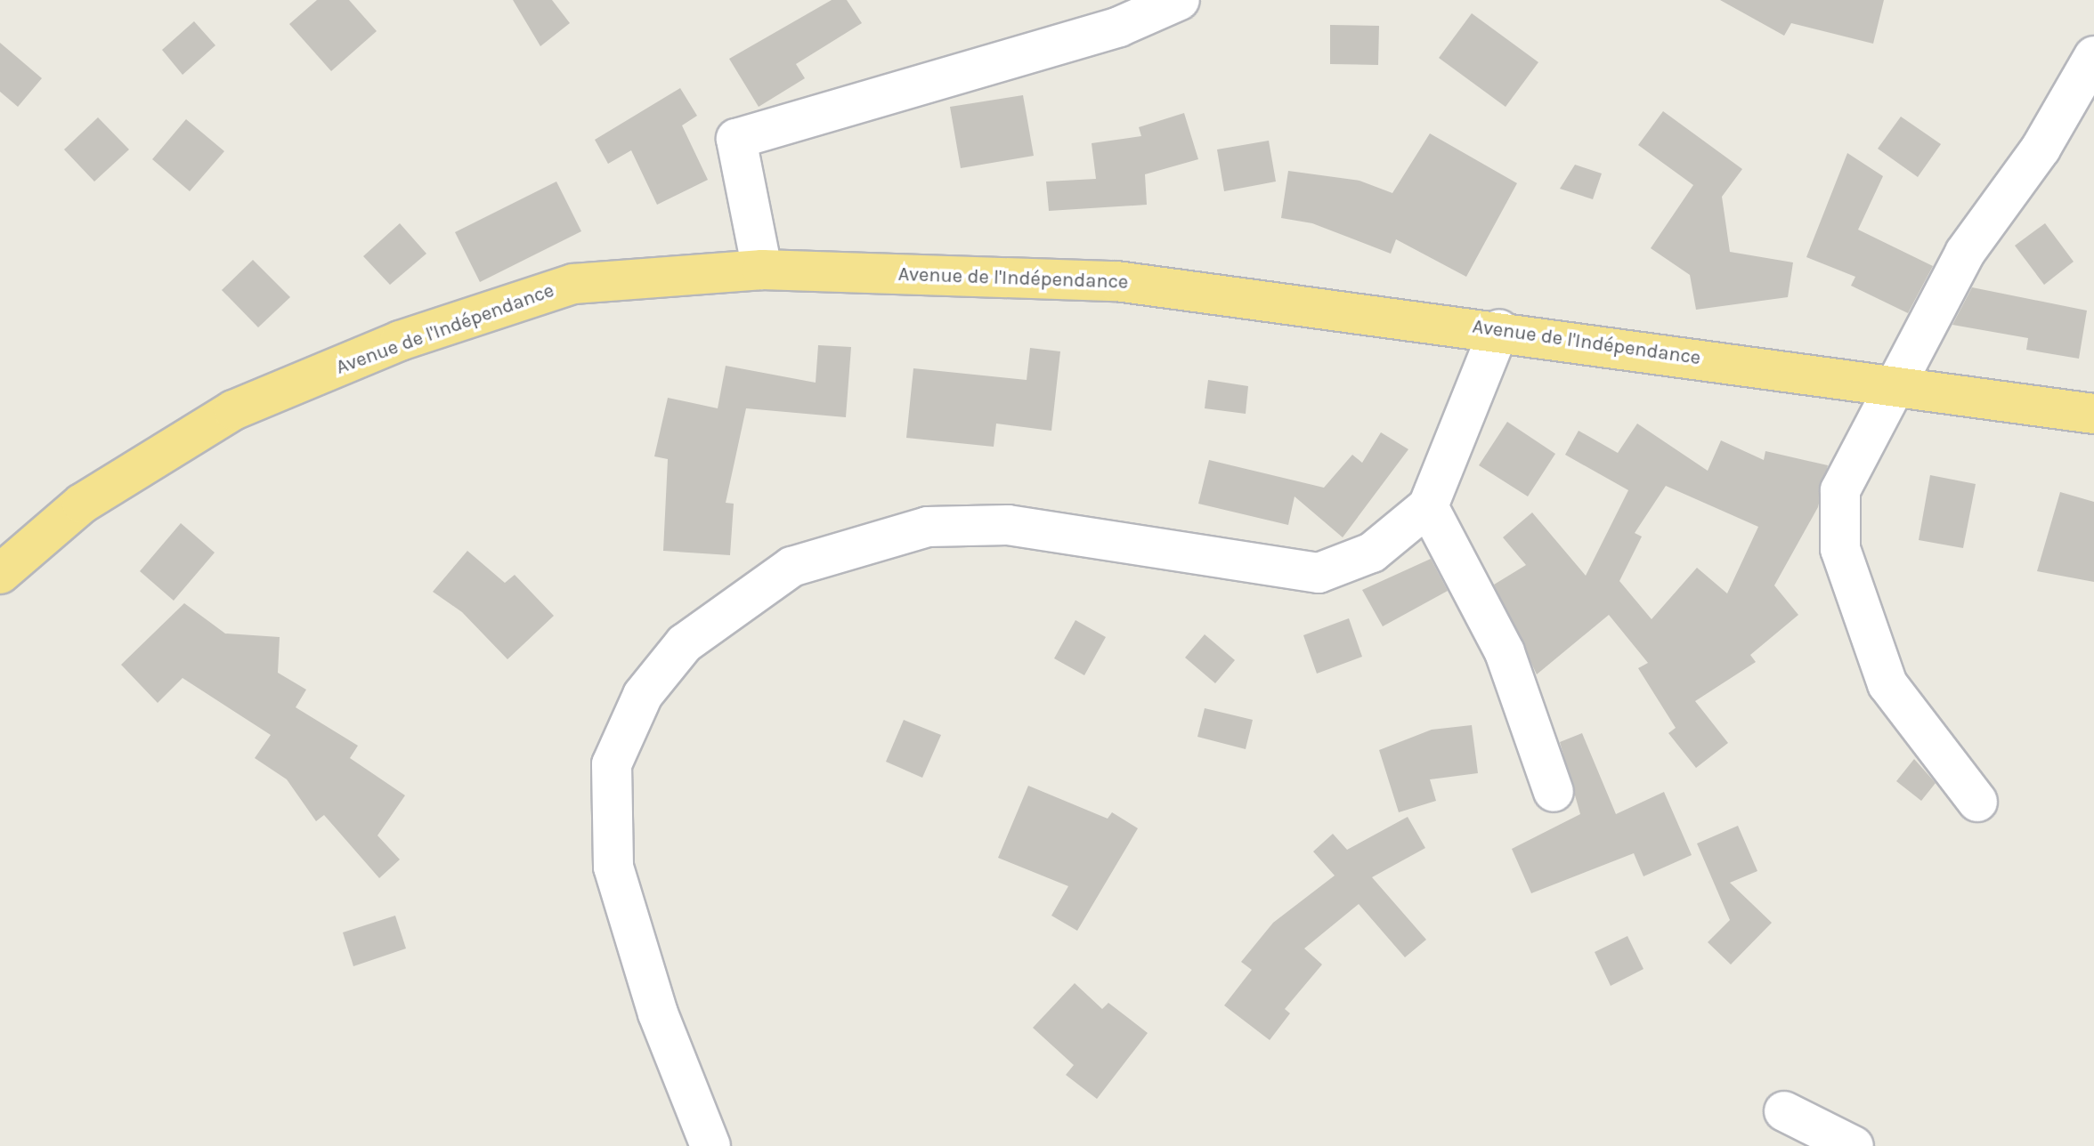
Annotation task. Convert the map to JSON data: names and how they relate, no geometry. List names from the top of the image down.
{
  "streets": {
    "highway": ["Avenue de l'Indépendance"]
  }
}
